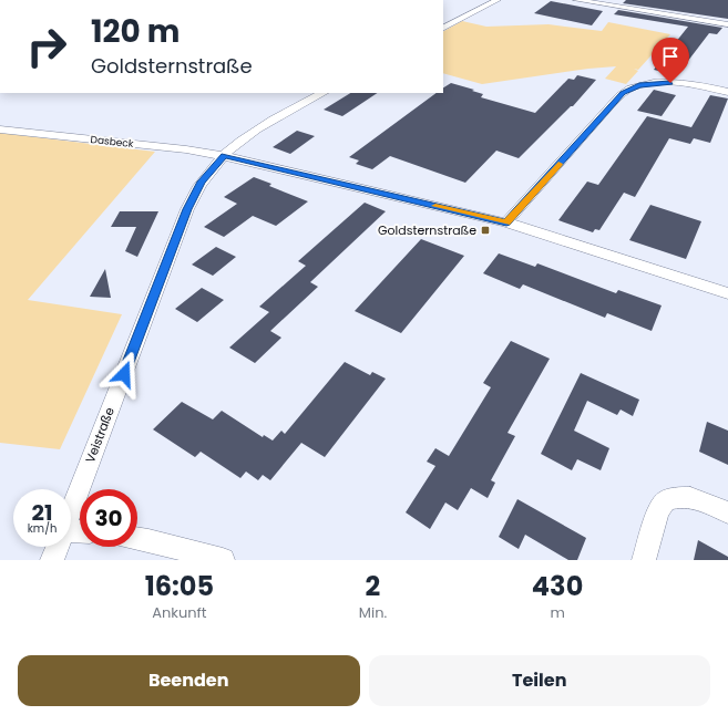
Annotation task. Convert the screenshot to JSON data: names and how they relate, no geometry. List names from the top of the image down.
{
  "streets": {
    "street": ["Dasbeck", "Veistraße"]
  },
  "crossings": [
    ["Dasbeck", "Veistraße"]
  ],
  "places": {
    "transit": ["Goldsternstraße"]
  },
  "page": {
    "turn": ["120 m", "Goldsternstraße"],
    "speed": "21 km/h",
    "limit": "30",
    "eta": [
      "16:05",
      "Ankunft",
      "2",
      "Min.",
      "430",
      "m"
    ],
    "buttons": ["Beenden", "Teilen"]
  }
}
